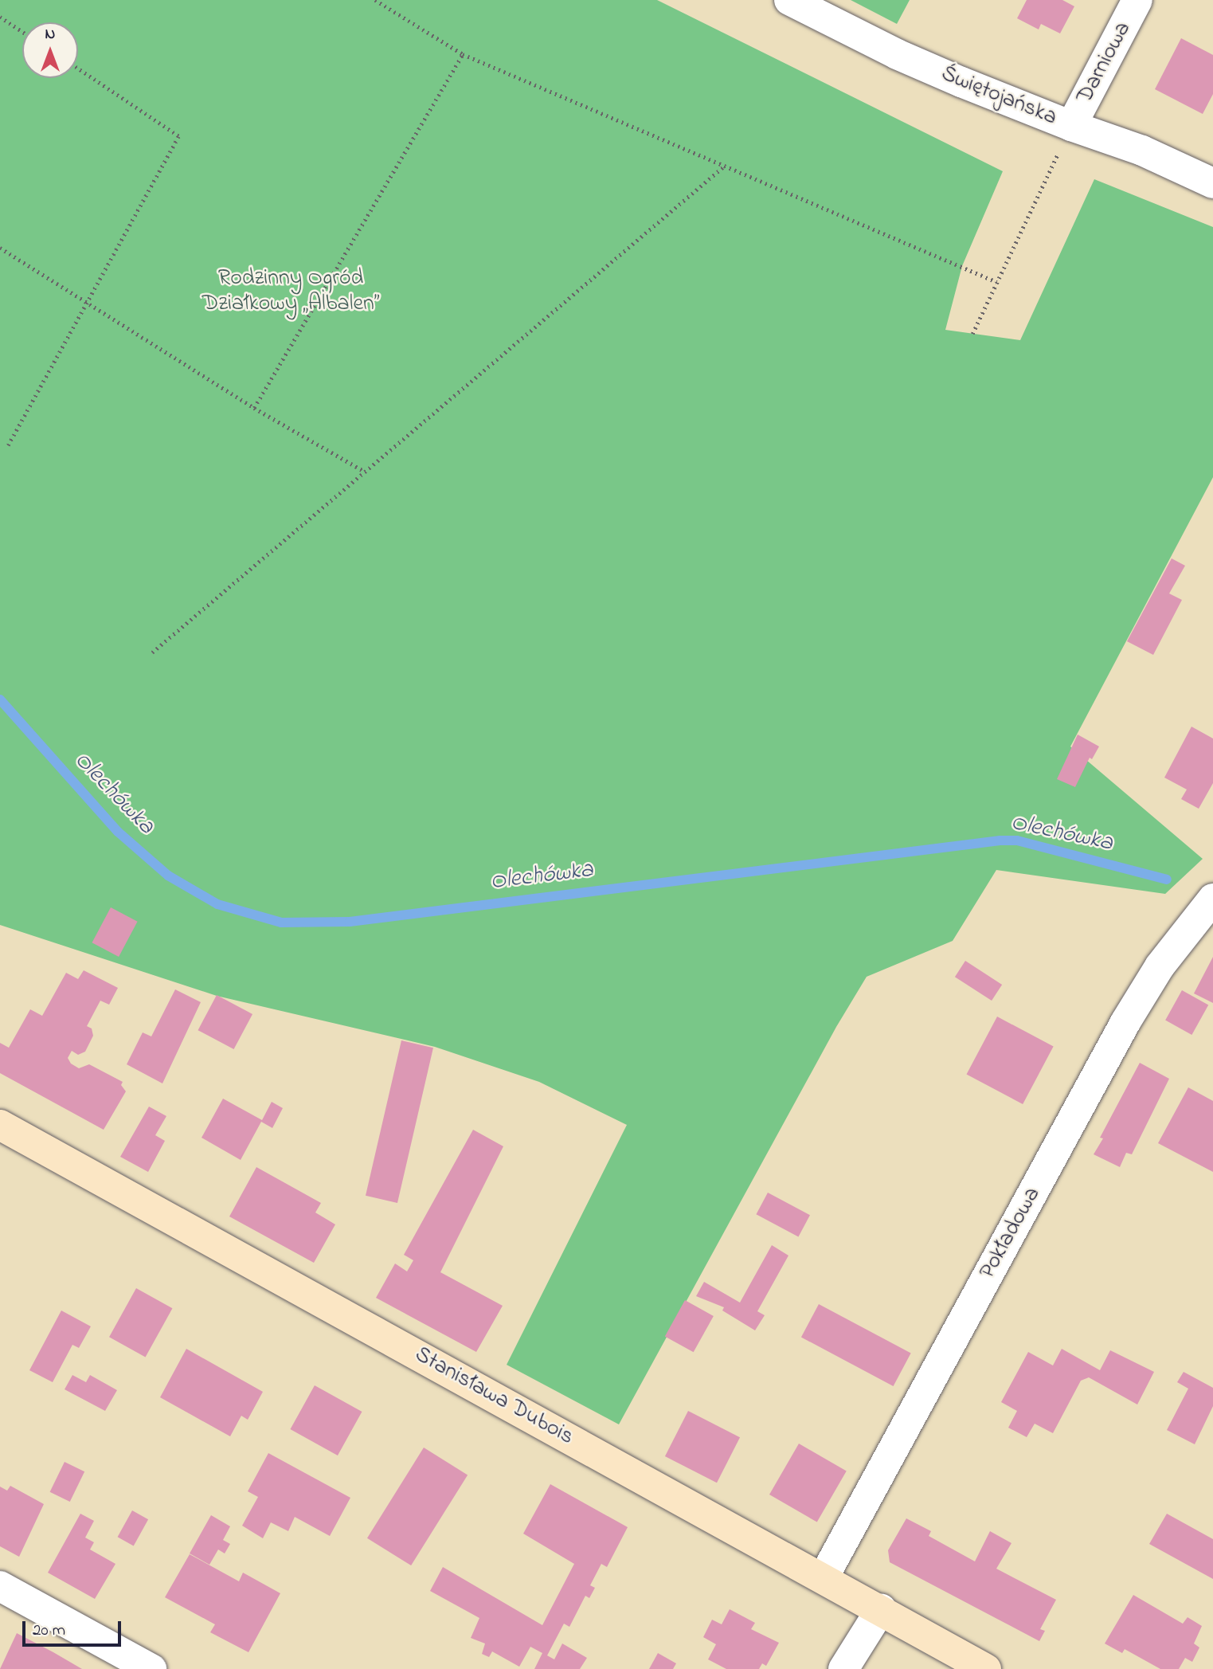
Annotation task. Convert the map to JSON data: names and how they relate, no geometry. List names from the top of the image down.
{
  "streets": {
    "street": [
      "Darniowa",
      "Świętojańska",
      "Pokładowa",
      "Stanisława Dubois"
    ]
  },
  "crossings": [
    ["Darniowa", "Świętojańska"],
    ["Pokładowa", "Stanisława Dubois"]
  ],
  "water": ["Olechówka"],
  "parks": ["Rodzinny Ogród Działkowy „Albalen”"],
  "scale_bar": "20 m",
  "north": "top"
}
